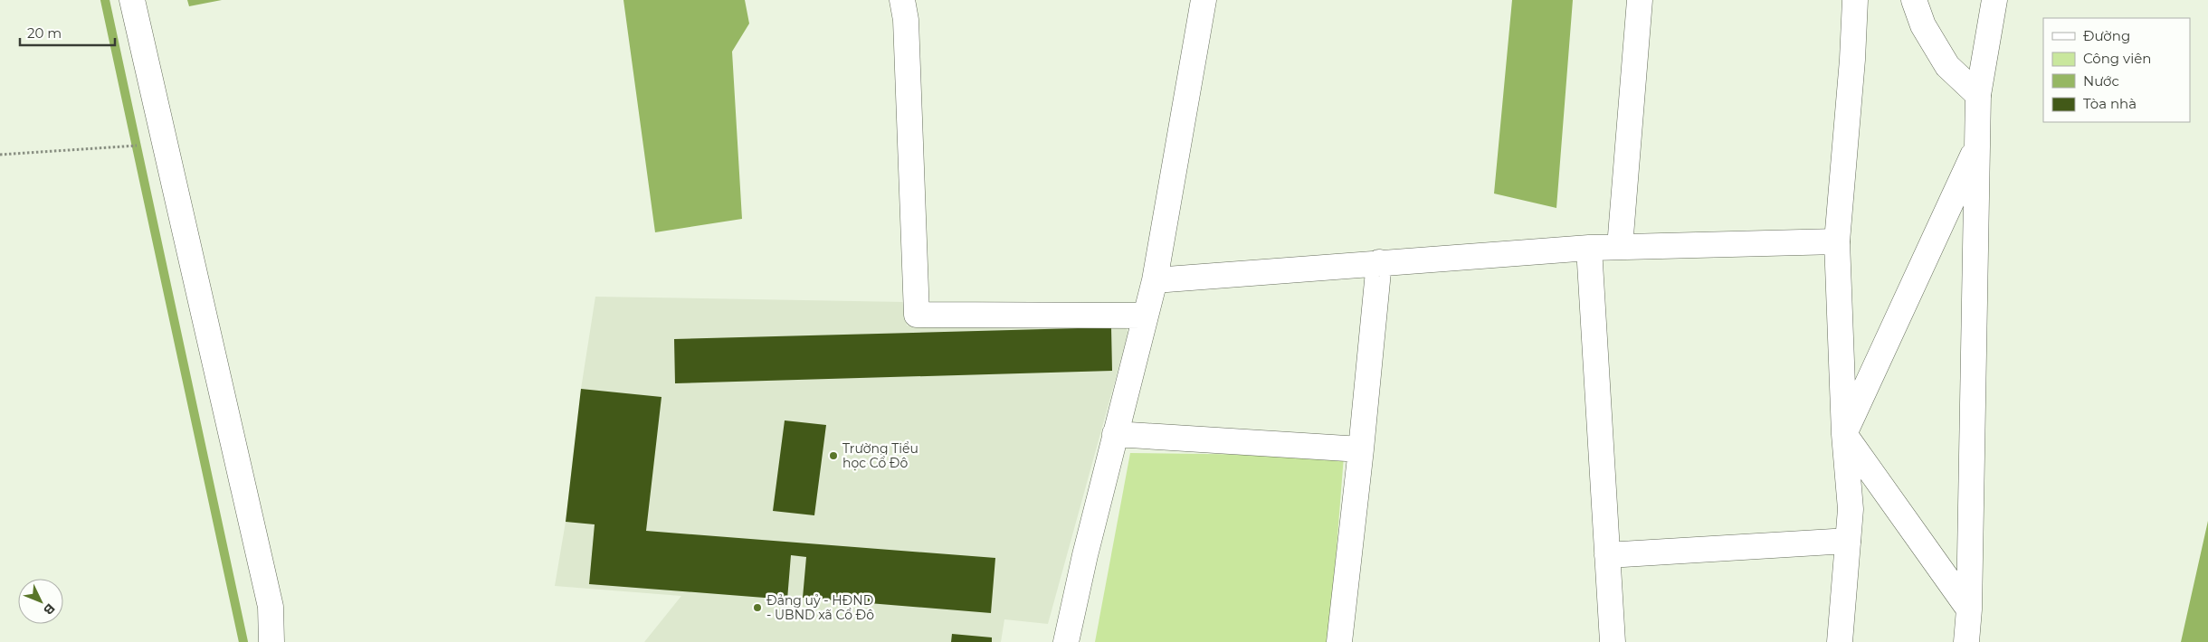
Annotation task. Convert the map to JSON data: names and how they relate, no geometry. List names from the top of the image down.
{
  "places": ["Trường Tiểu học Cổ Đô", "Đảng uỷ - HĐND - UBND xã Cổ Đô"],
  "legend": [
    "Đường",
    "Công viên",
    "Nước",
    "Tòa nhà"
  ],
  "scale_bar": "20 m",
  "north": "bottom right"
}
